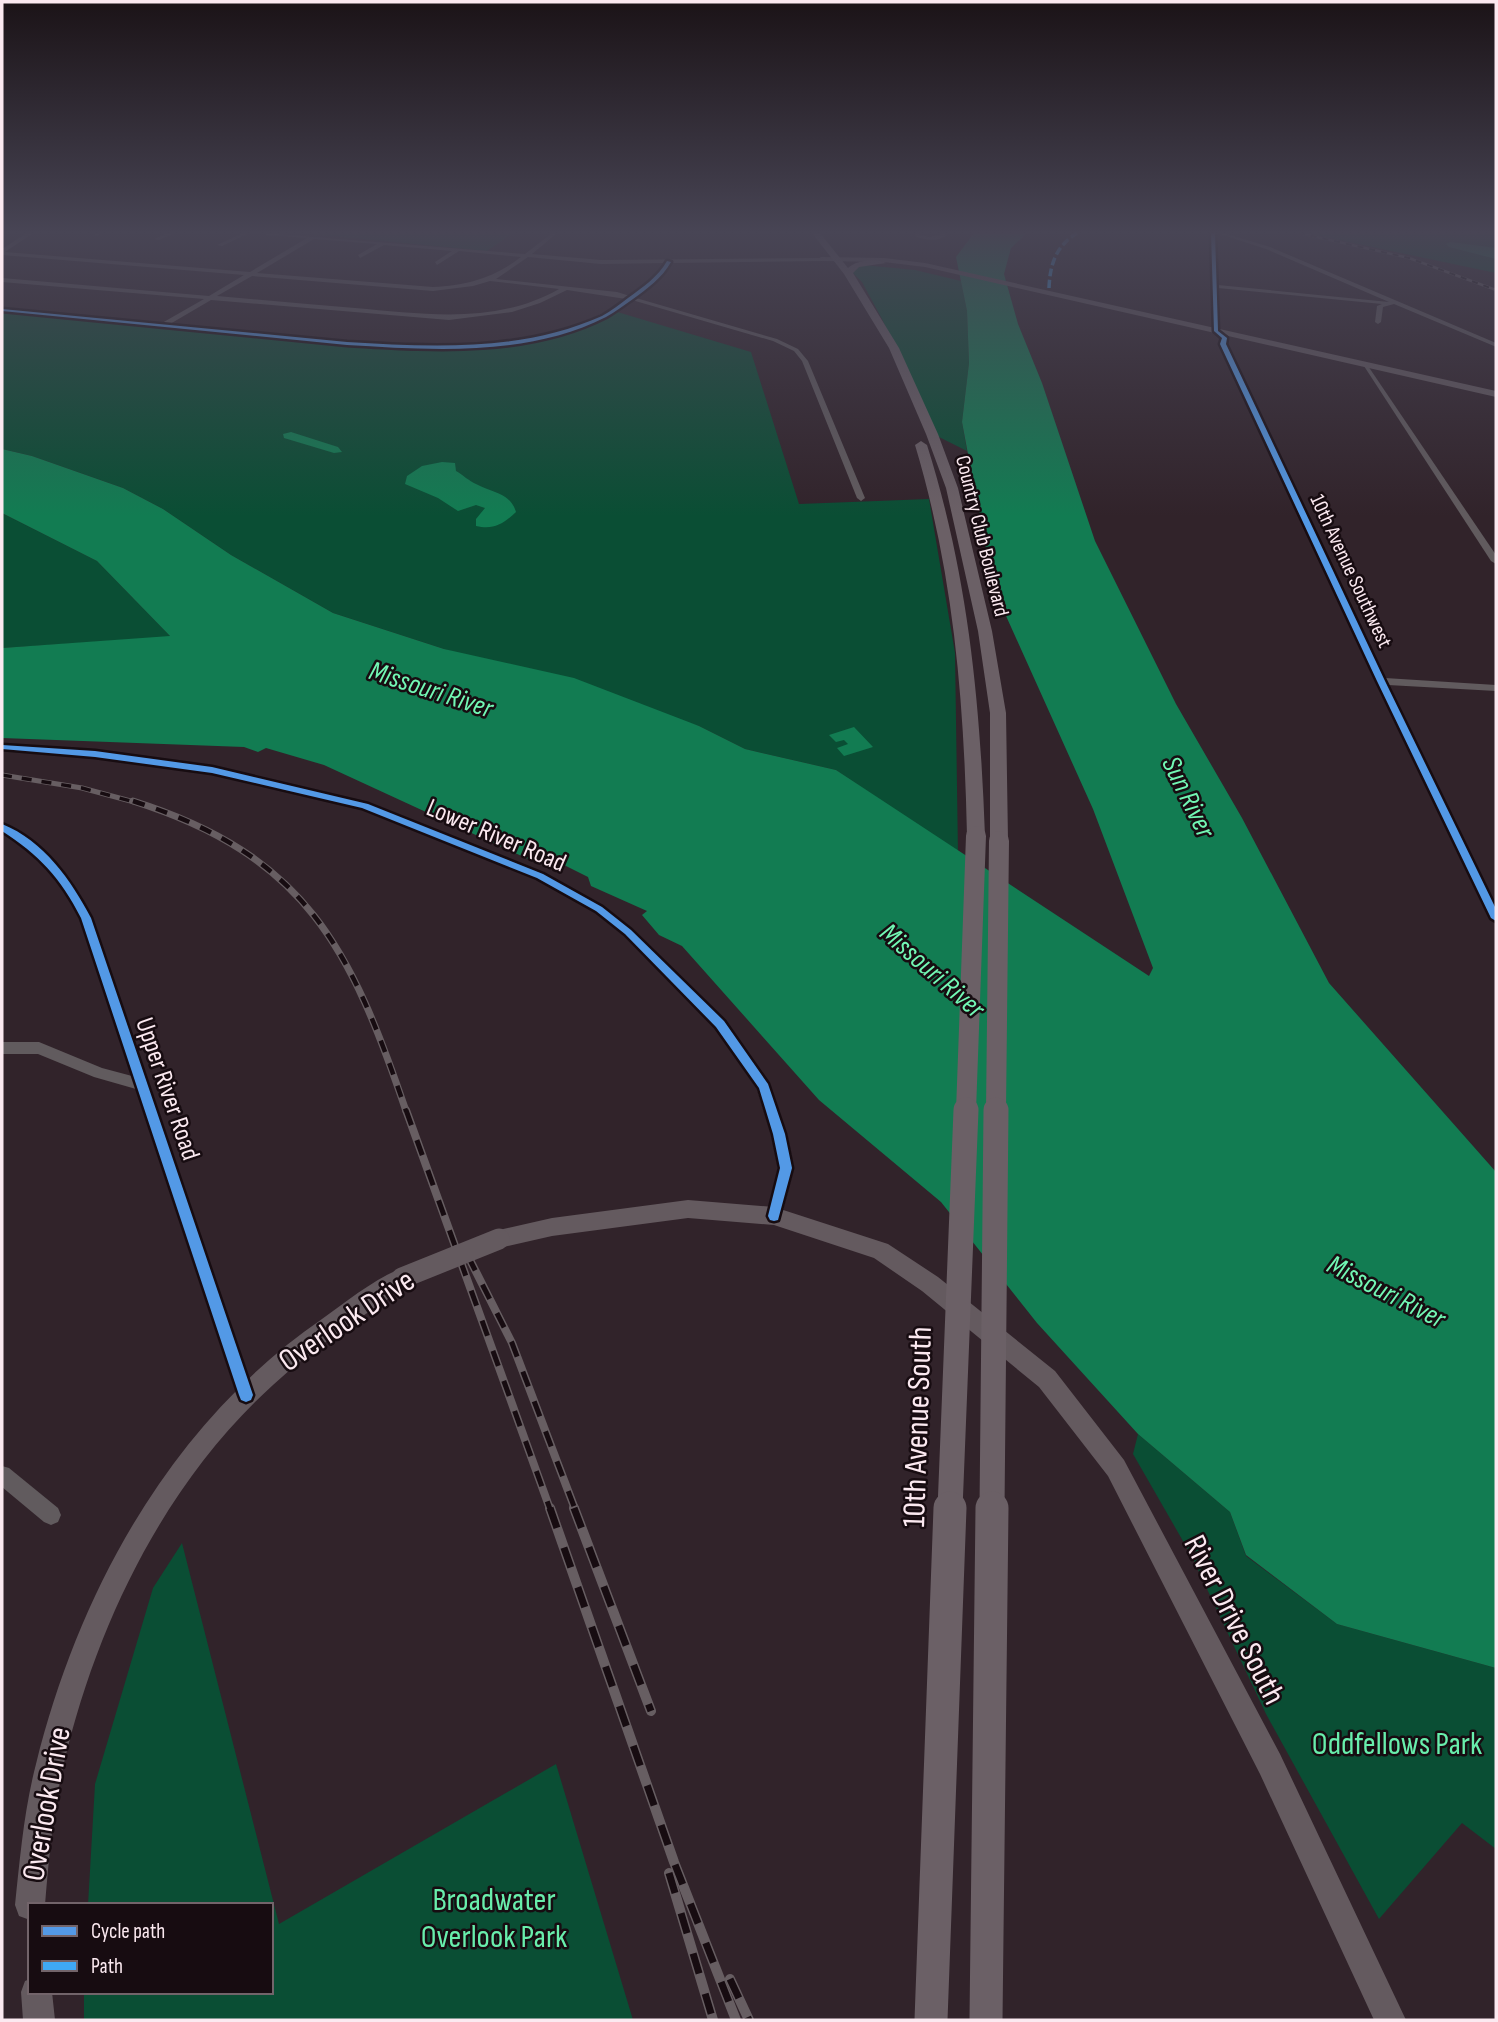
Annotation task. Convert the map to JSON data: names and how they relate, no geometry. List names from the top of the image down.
{
  "streets": {
    "highway": ["Country Club Boulevard", "10th Avenue South"],
    "main road": ["Overlook Drive", "River Drive South"],
    "street": ["10th Avenue Southwest", "Lower River Road", "Upper River Road"]
  },
  "crossings": [
    ["Country Club Boulevard", "10th Avenue South"],
    ["Lower River Road", "Overlook Drive"],
    ["Upper River Road", "Overlook Drive"],
    ["Overlook Drive", "River Drive South"]
  ],
  "water": ["Missouri River", "Sun River"],
  "parks": ["Oddfellows Park", "Broadwater Overlook Park"],
  "legend": ["Cycle path", "Path"]
}
